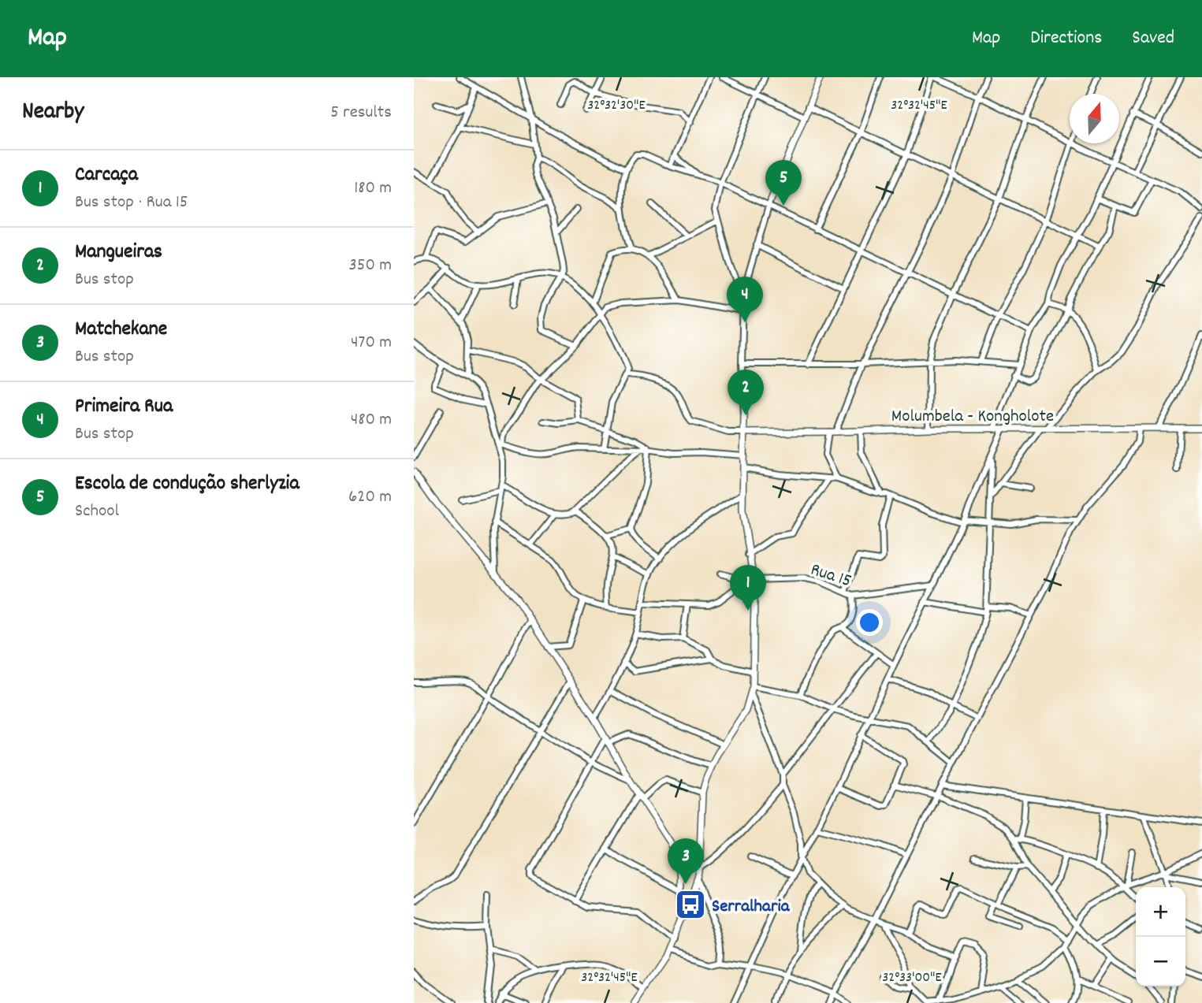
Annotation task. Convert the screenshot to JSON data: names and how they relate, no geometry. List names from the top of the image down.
{
  "streets": {
    "street": ["Molumbela - Kongholote", "Rua 15"]
  },
  "places": {
    "bus stop": ["Serralharia"]
  },
  "north": "top",
  "page": {
    "header": "Map",
    "nav": ["Map", "Directions", "Saved"],
    "heading": ["Nearby", "5 results"],
    "list": [
      {
        "mark": "1",
        "name": "Carcaça",
        "note": "Bus stop · Rua 15",
        "value": "180 m"
      },
      {
        "mark": "2",
        "name": "Mangueiras",
        "note": "Bus stop",
        "value": "350 m"
      },
      {
        "mark": "3",
        "name": "Matchekane",
        "note": "Bus stop",
        "value": "470 m"
      },
      {
        "mark": "4",
        "name": "Primeira Rua",
        "note": "Bus stop",
        "value": "480 m"
      },
      {
        "mark": "5",
        "name": "Escola de condução sherlyzia",
        "note": "School",
        "value": "620 m"
      }
    ],
    "pins": [
      "5",
      "4",
      "2",
      "1",
      "3"
    ],
    "map_buttons": ["+", "−"]
  },
  "coordinates": ["32°32'45\"E", "32°32'30\"E", "32°33'00\"E"]
}
